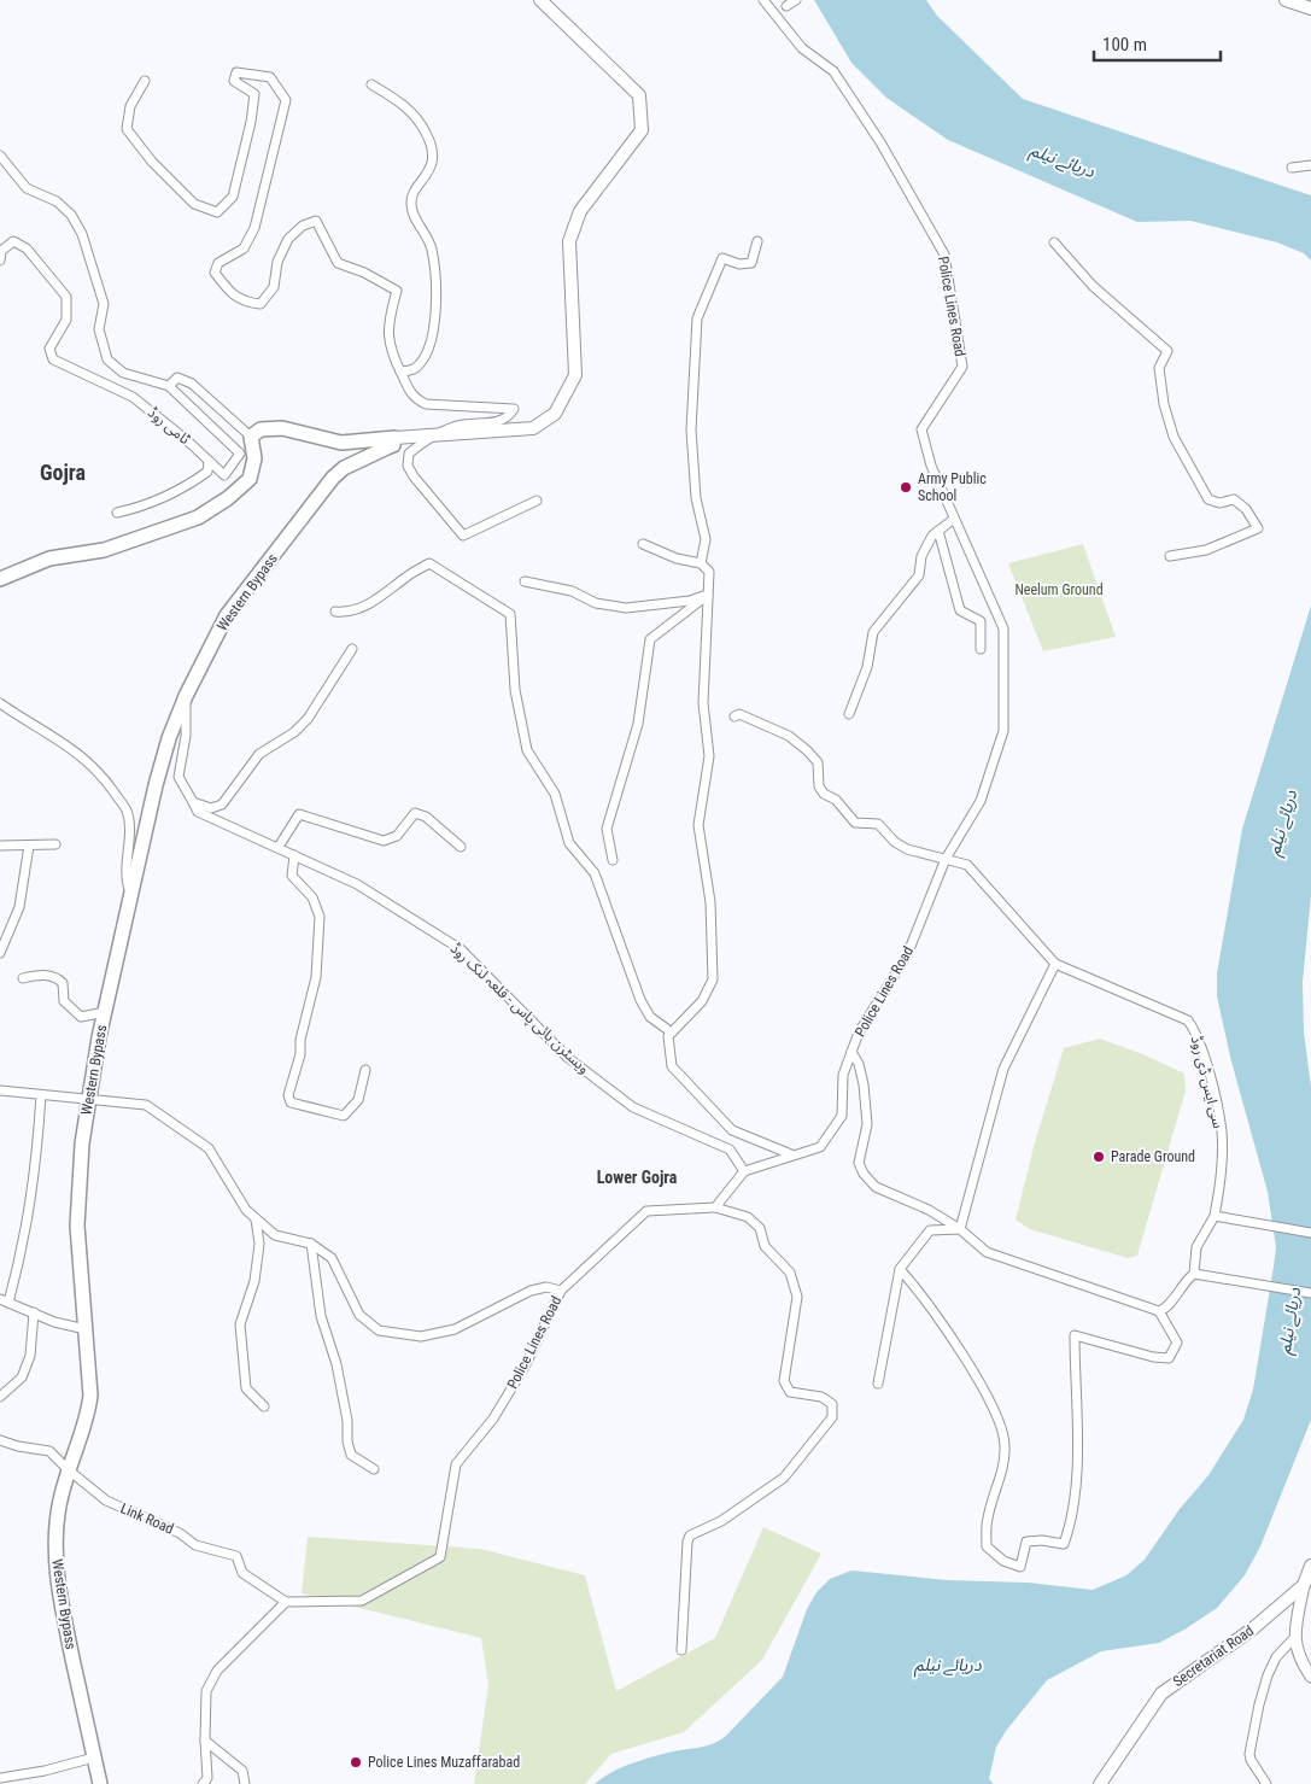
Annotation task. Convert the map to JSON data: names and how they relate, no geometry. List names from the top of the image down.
{
  "streets": {
    "highway": ["Western Bypass"],
    "main road": ["Secretariat Road"],
    "street": [
      "Police Lines Road",
      "ٹامی روڈ",
      "ویسٹرن بائی پاس - قلعہ لنک روڈ",
      "سی ایس ڈی روڈ",
      "Link Road"
    ]
  },
  "crossings": [
    ["Police Lines Road", "ویسٹرن بائی پاس - قلعہ لنک روڈ"],
    ["Police Lines Road", "Link Road"],
    ["Western Bypass", "Link Road"]
  ],
  "districts": ["Gojra", "Lower Gojra"],
  "water": ["دریائے نیلم"],
  "parks": ["Neelum Ground"],
  "places": ["Army Public School", "Parade Ground", "Police Lines Muzaffarabad"],
  "scale_bar": "100 m"
}
